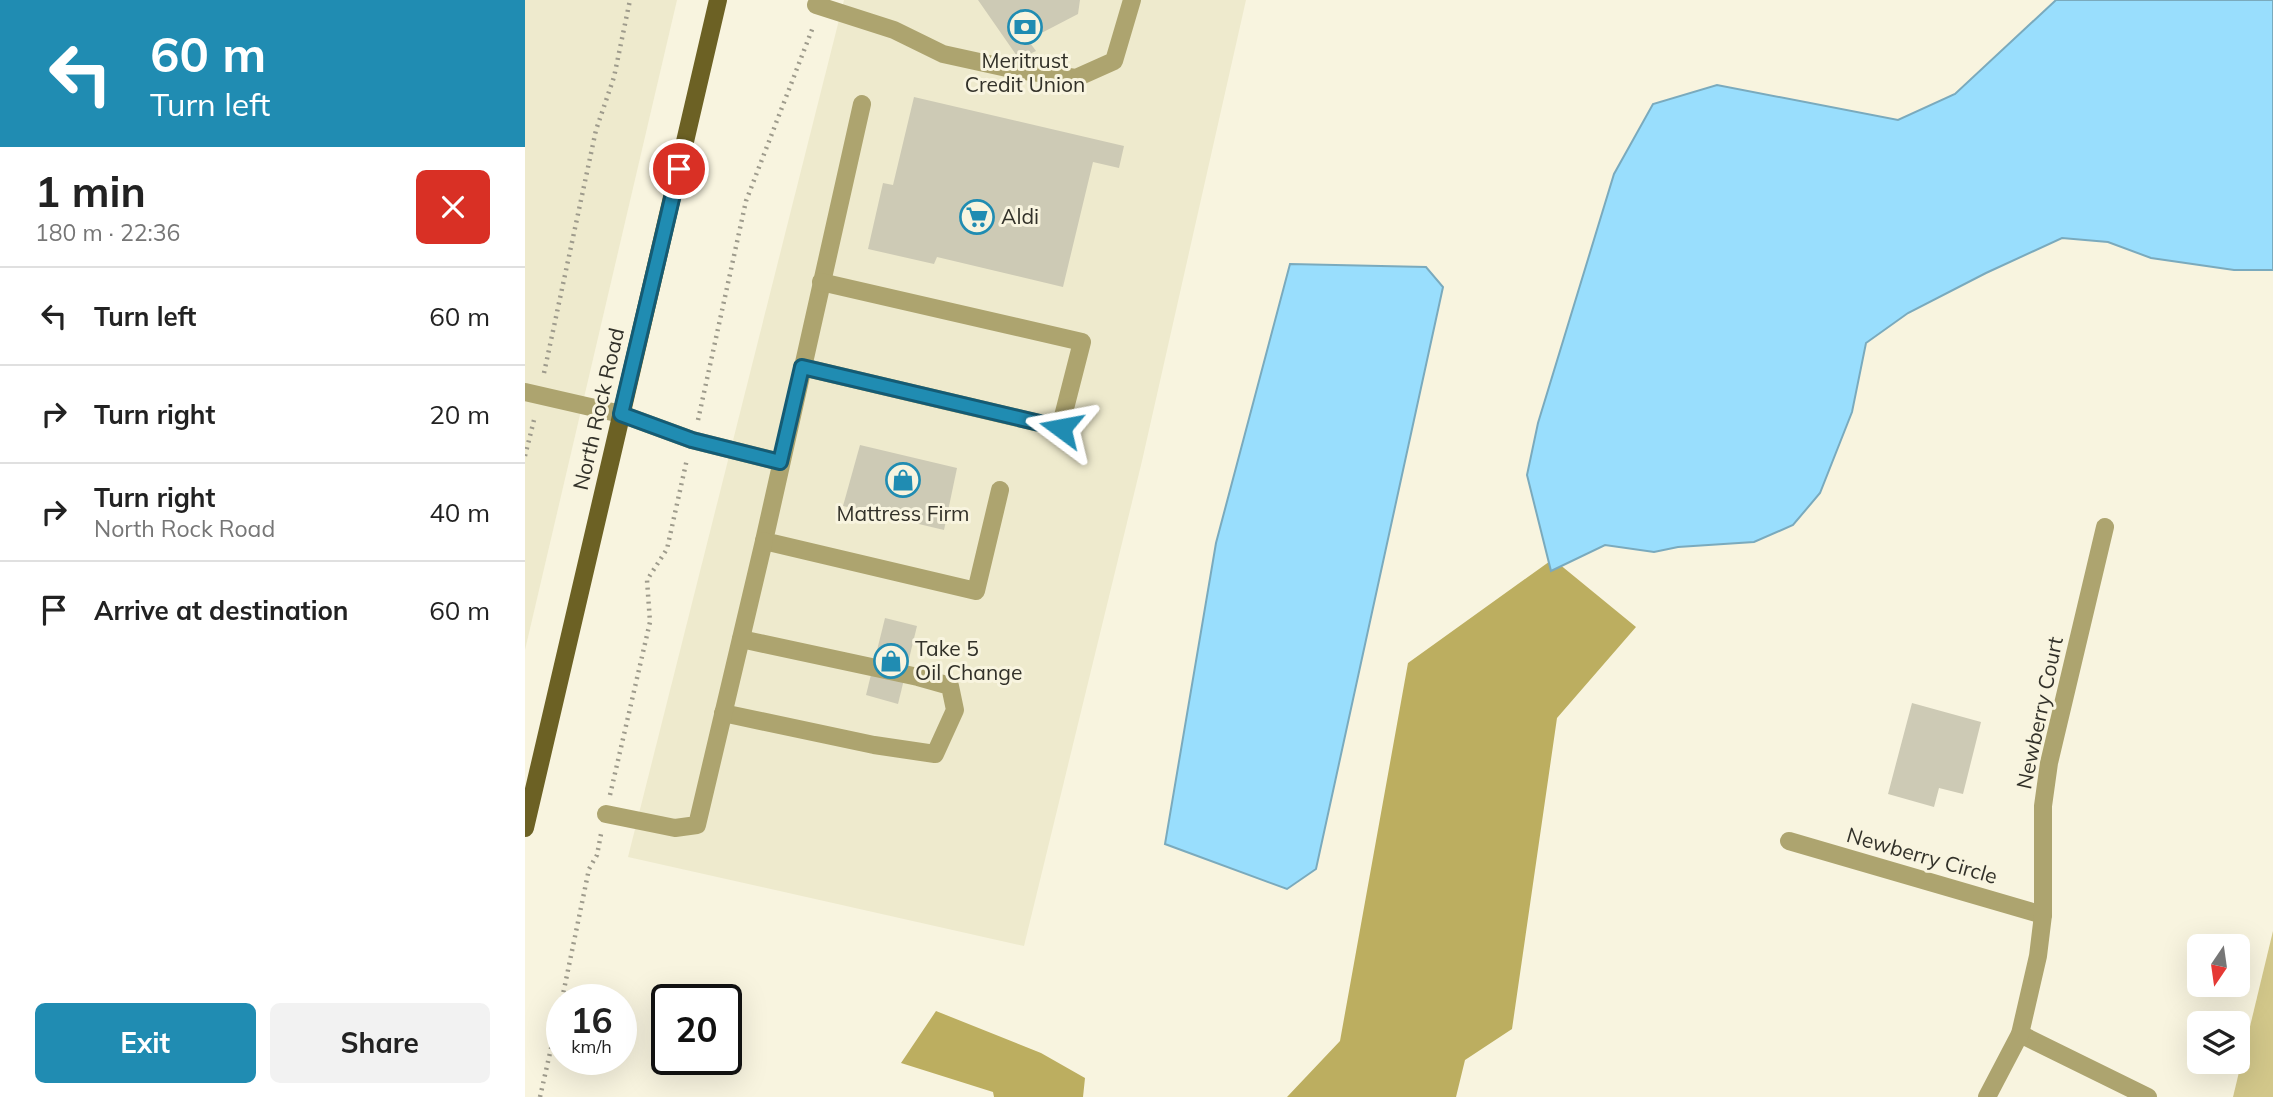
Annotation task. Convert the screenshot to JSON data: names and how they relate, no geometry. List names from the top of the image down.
{
  "streets": {
    "main road": ["North Rock Road"],
    "street": ["Newberry Court", "Newberry Circle"]
  },
  "crossings": [
    ["Newberry Court", "Newberry Circle"]
  ],
  "places": {
    "bank": ["Meritrust Credit Union"],
    "supermarket": ["Aldi"],
    "shop": ["Mattress Firm", "Take 5 Oil Change"]
  },
  "north": "bottom",
  "page": {
    "turn": ["60 m", "Turn left"],
    "heading": ["1 min", "180 m · 22:36"],
    "list": [
      {
        "name": "Turn left",
        "value": "60 m"
      },
      {
        "name": "Turn right",
        "value": "20 m"
      },
      {
        "name": "Turn right",
        "note": "North Rock Road",
        "value": "40 m"
      },
      {
        "name": "Arrive at destination",
        "value": "60 m"
      }
    ],
    "speed": "16 km/h",
    "limit": "20",
    "buttons": ["Exit", "Share"]
  }
}
